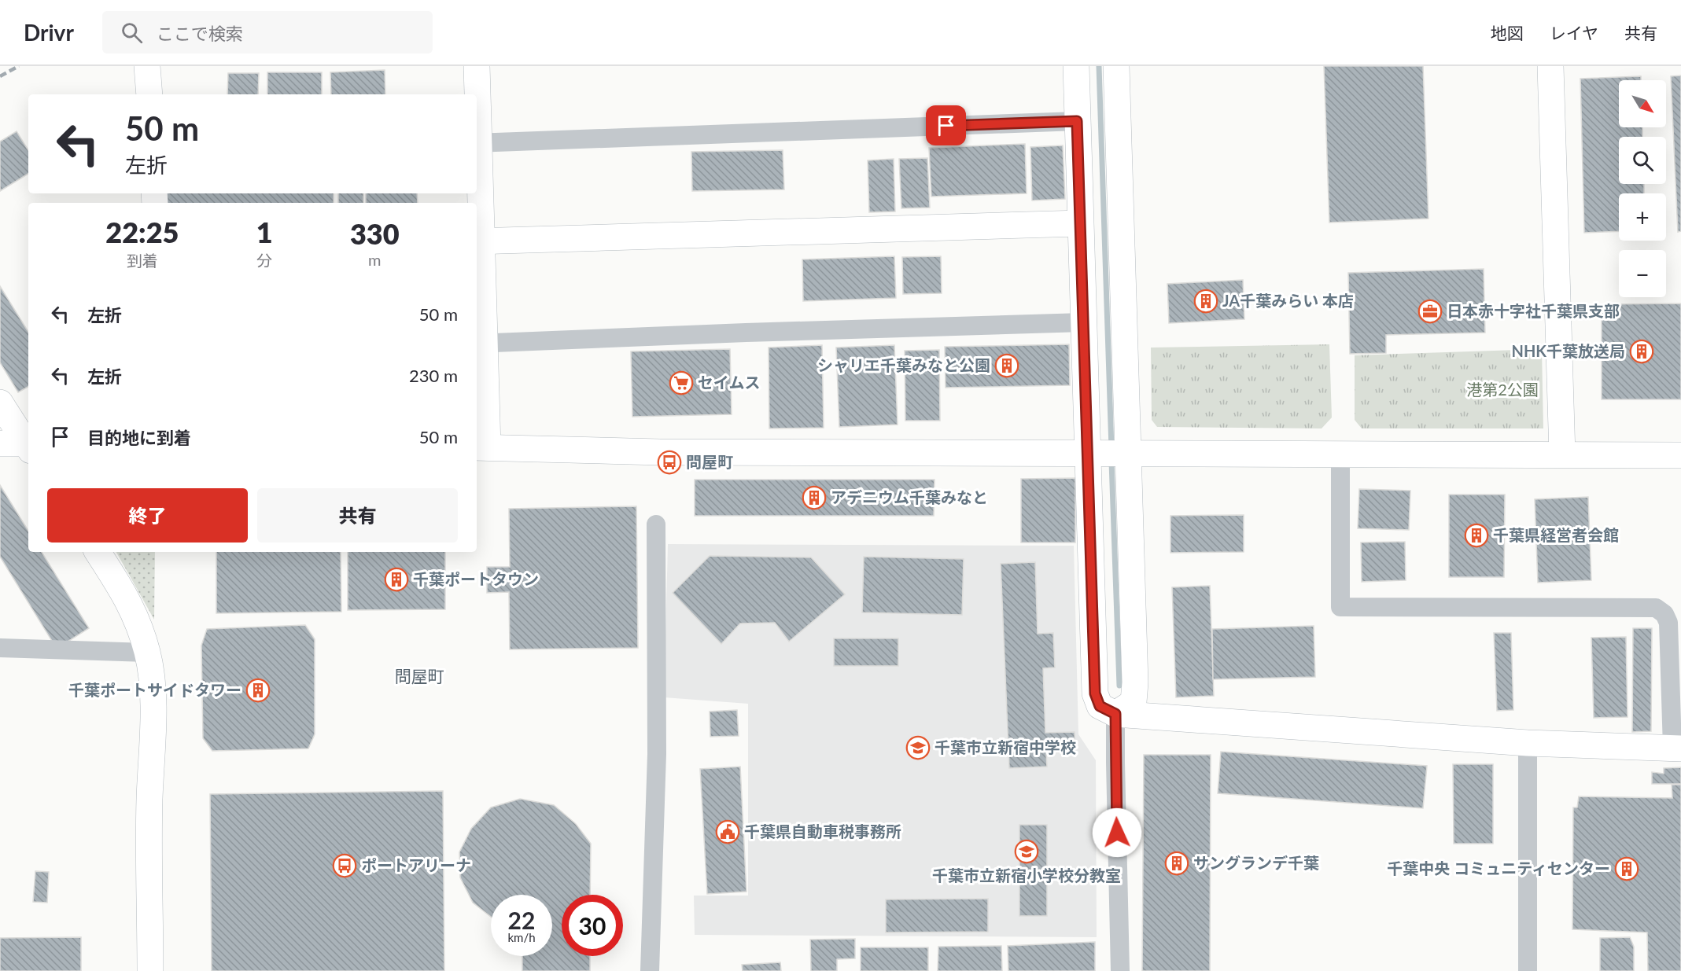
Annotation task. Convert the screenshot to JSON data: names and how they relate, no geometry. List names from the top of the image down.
{
  "districts": ["問屋町"],
  "parks": ["港第2公園"],
  "places": {
    "building": [
      "JA千葉みらい 本店",
      "NHK千葉放送局",
      "シャリエ千葉みなと公園",
      "アデニウム千葉みなと",
      "千葉県経営者会館",
      "千葉ポートタウン",
      "千葉ポートサイドタワー",
      "サングランデ千葉",
      "千葉中央 コミュニティセンター"
    ],
    "office": ["日本赤十字社千葉県支部"],
    "supermarket": ["セイムス"],
    "bus stop": ["問屋町", "ポートアリーナ"],
    "school or university": ["千葉市立新宿中学校", "千葉市立新宿小学校分教室"],
    "public building": ["千葉県自動車税事務所"]
  },
  "north": "bottom right",
  "page": {
    "header": "Drivr",
    "search": "ここで検索",
    "nav": ["地図", "レイヤ", "共有"],
    "map_buttons": ["+", "−"],
    "turn": ["50 m", "左折"],
    "eta": [
      "22:25",
      "到着",
      "1",
      "分",
      "330",
      "m"
    ],
    "list": [
      {
        "name": "左折",
        "value": "50 m"
      },
      {
        "name": "左折",
        "value": "230 m"
      },
      {
        "name": "目的地に到着",
        "value": "50 m"
      }
    ],
    "buttons": ["終了", "共有"],
    "speed": "22 km/h",
    "limit": "30"
  }
}
